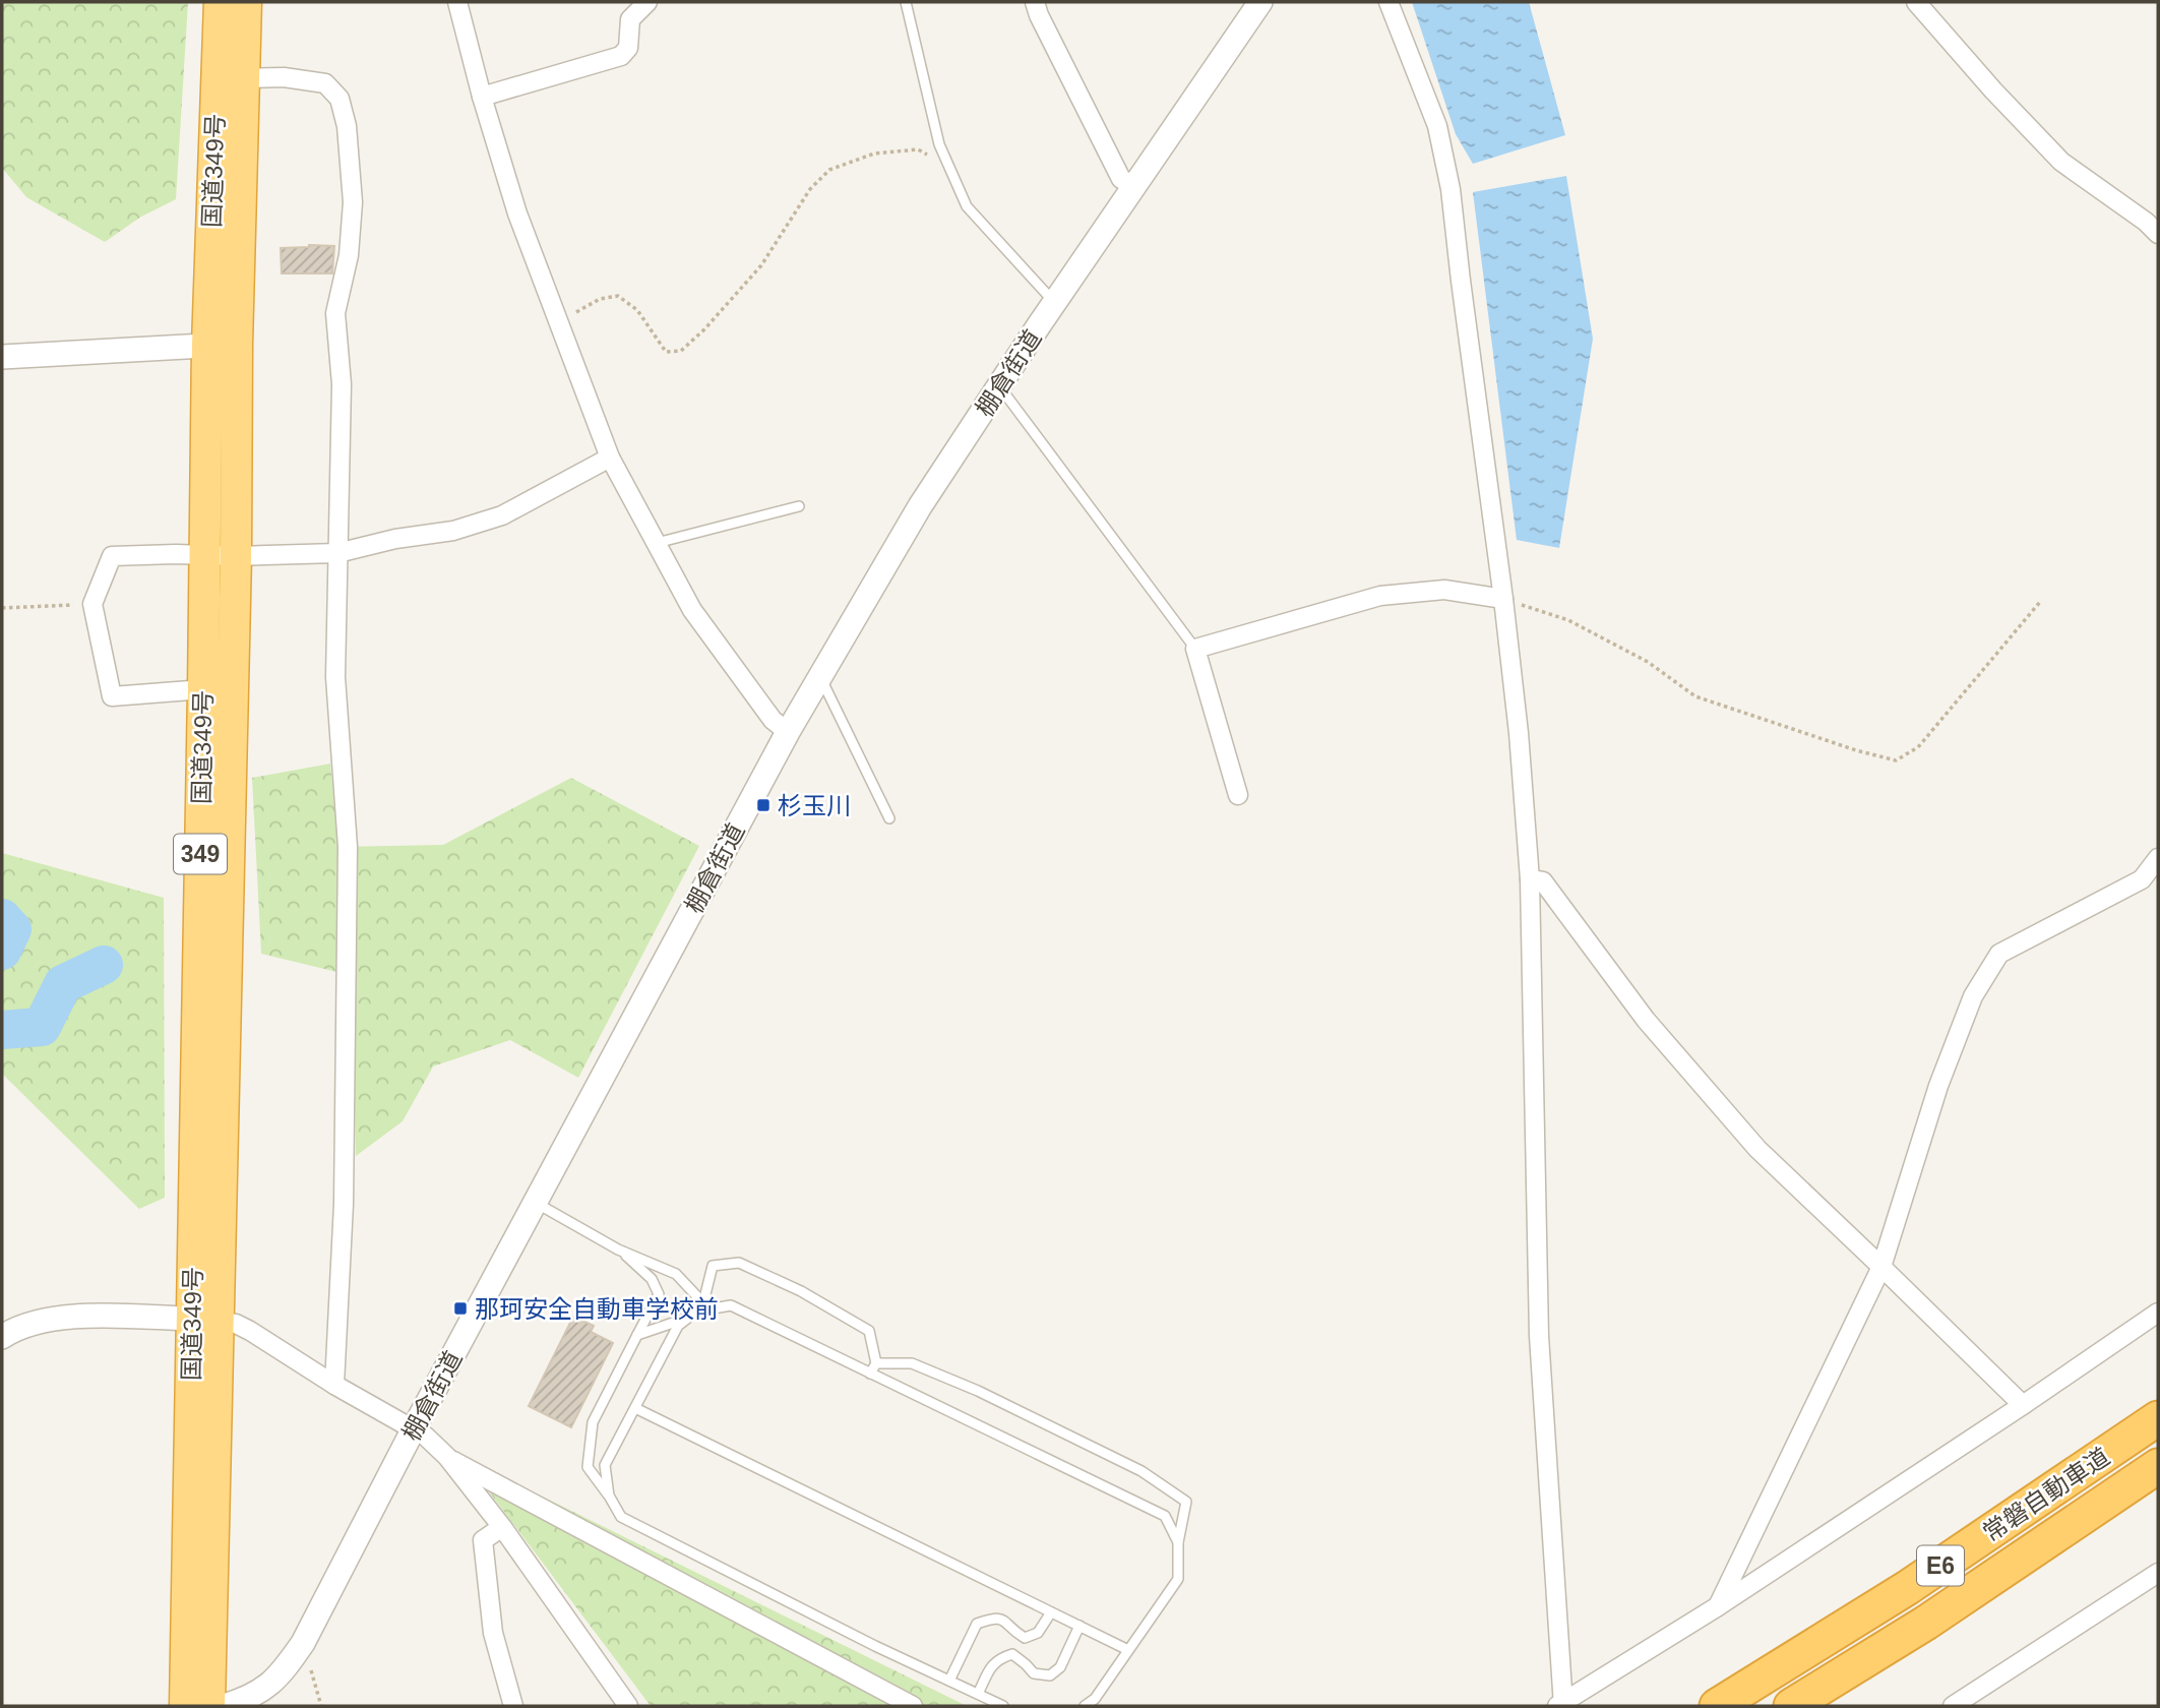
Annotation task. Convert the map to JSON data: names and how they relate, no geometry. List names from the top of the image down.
{
  "streets": {
    "highway": [
      "国道349号",
      "349",
      "常磐自動車道",
      "E6"
    ],
    "street": ["棚倉街道"]
  },
  "places": {
    "transit": ["杉玉川", "那珂安全自動車学校前"]
  }
}
